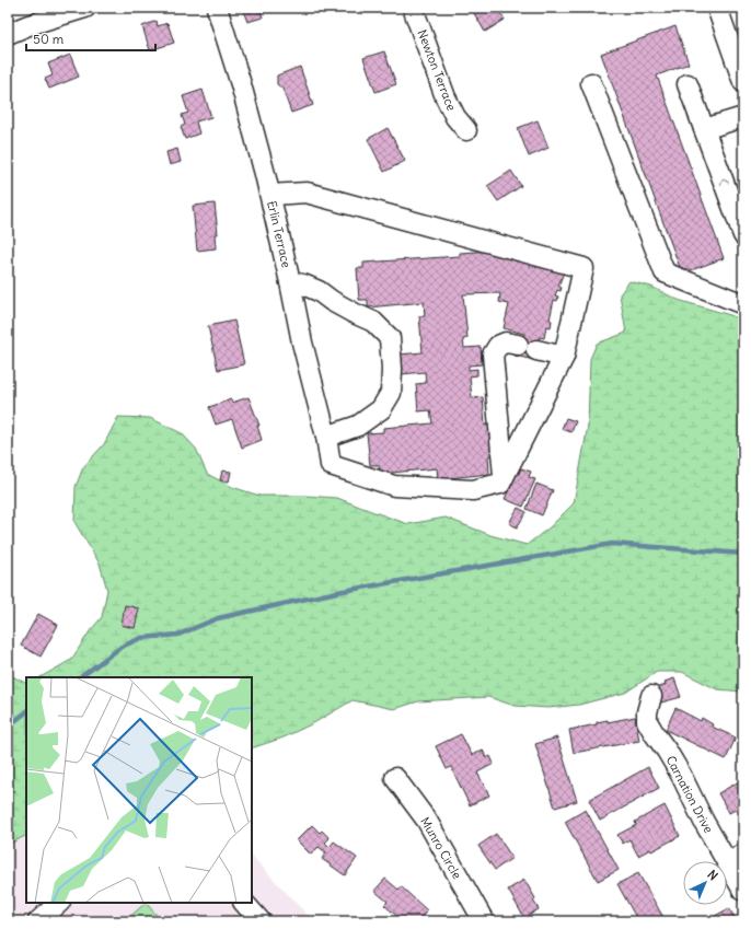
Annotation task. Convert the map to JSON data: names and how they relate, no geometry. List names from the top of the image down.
{
  "streets": {
    "street": [
      "Newton Terrace",
      "Erlin Terrace",
      "Carnation Drive",
      "Munro Circle"
    ]
  },
  "scale_bar": "50 m",
  "north": "top right"
}
